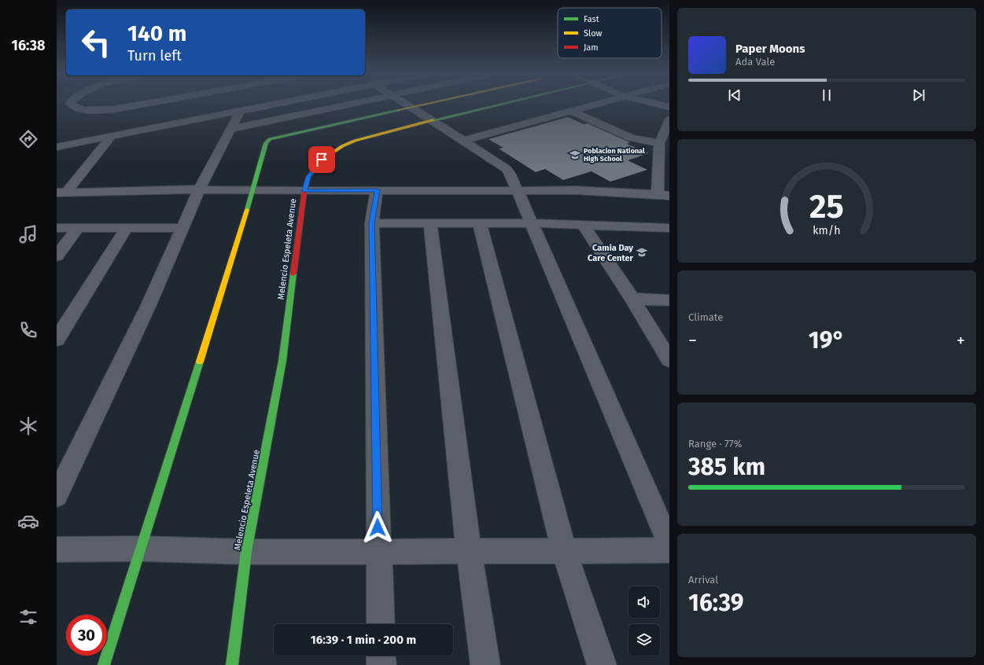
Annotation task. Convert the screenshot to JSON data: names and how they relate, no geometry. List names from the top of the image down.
{
  "streets": {
    "street": ["Melencio Espeleta Avenue"]
  },
  "places": {
    "school or university": ["Poblacion National High School", "Camia Day Care Center"]
  },
  "legend": ["Fast", "Slow", "Jam"],
  "page": {
    "tabs": "16:38",
    "turn": ["140 m", "Turn left"],
    "song": ["Paper Moons", "Ada Vale"],
    "tile": [
      "Climate",
      ["Range · 77%", "385 km"],
      ["Arrival", "16:39"]
    ],
    "heat": ["−", "19°", "+"],
    "limit": "30",
    "trip": "16:39 · 1 min · 200 m",
    "gauge": ["25", "km/h"]
  }
}
